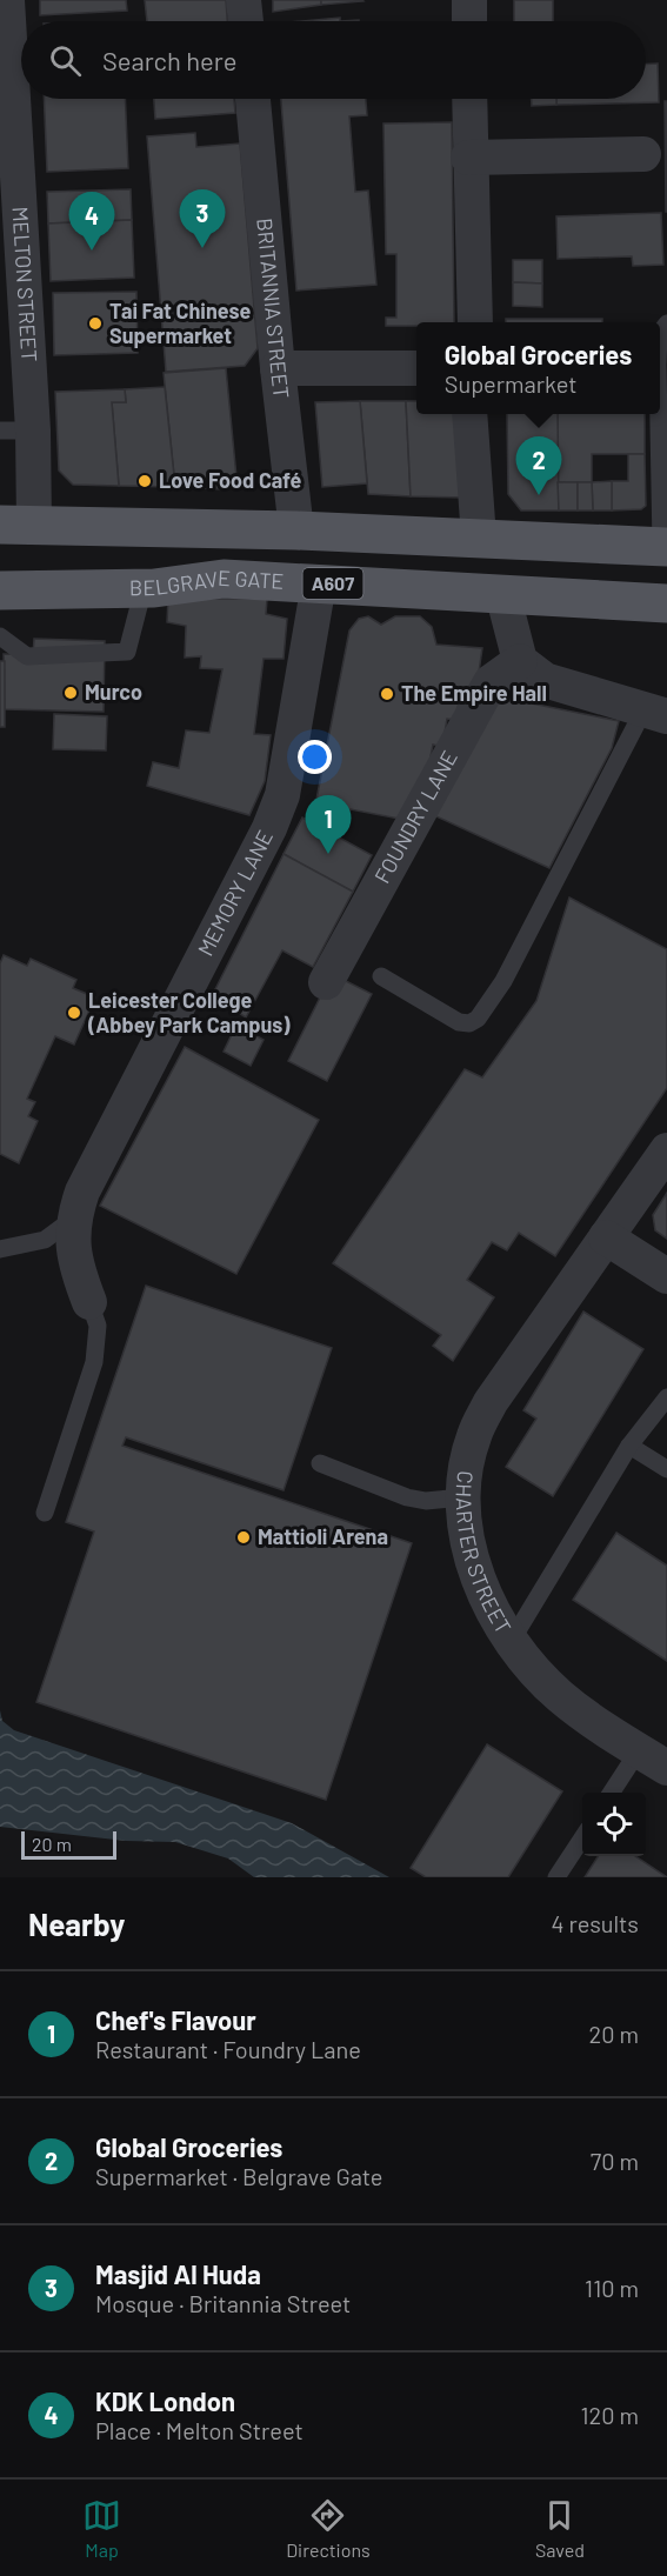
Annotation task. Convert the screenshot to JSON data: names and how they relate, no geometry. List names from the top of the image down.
{
  "streets": {
    "main road": ["A607", "BELGRAVE GATE"],
    "street": [
      "MELTON STREET",
      "BRITANNIA STREET",
      "FOUNDRY LANE",
      "MEMORY LANE",
      "CHARTER STREET"
    ]
  },
  "crossings": [
    ["BELGRAVE GATE", "MEMORY LANE"]
  ],
  "places": [
    "Tai Fat Chinese Supermarket",
    "Love Food Café",
    "Murco",
    "The Empire Hall",
    "Leicester College (Abbey Park Campus)",
    "Mattioli Arena"
  ],
  "scale_bar": "20 m",
  "page": {
    "search": "Search here",
    "pins": [
      "3",
      "4",
      "2",
      "1"
    ],
    "popup": ["Global Groceries", "Supermarket"],
    "scale": "20 m",
    "heading": ["Nearby", "4 results"],
    "list": [
      {
        "mark": "1",
        "name": "Chef's Flavour",
        "note": "Restaurant · Foundry Lane",
        "value": "20 m"
      },
      {
        "mark": "2",
        "name": "Global Groceries",
        "note": "Supermarket · Belgrave Gate",
        "value": "70 m"
      },
      {
        "mark": "3",
        "name": "Masjid Al Huda",
        "note": "Mosque · Britannia Street",
        "value": "110 m"
      },
      {
        "mark": "4",
        "name": "KDK London",
        "note": "Place · Melton Street",
        "value": "120 m"
      }
    ],
    "nav": ["Map", "Directions", "Saved"]
  }
}
